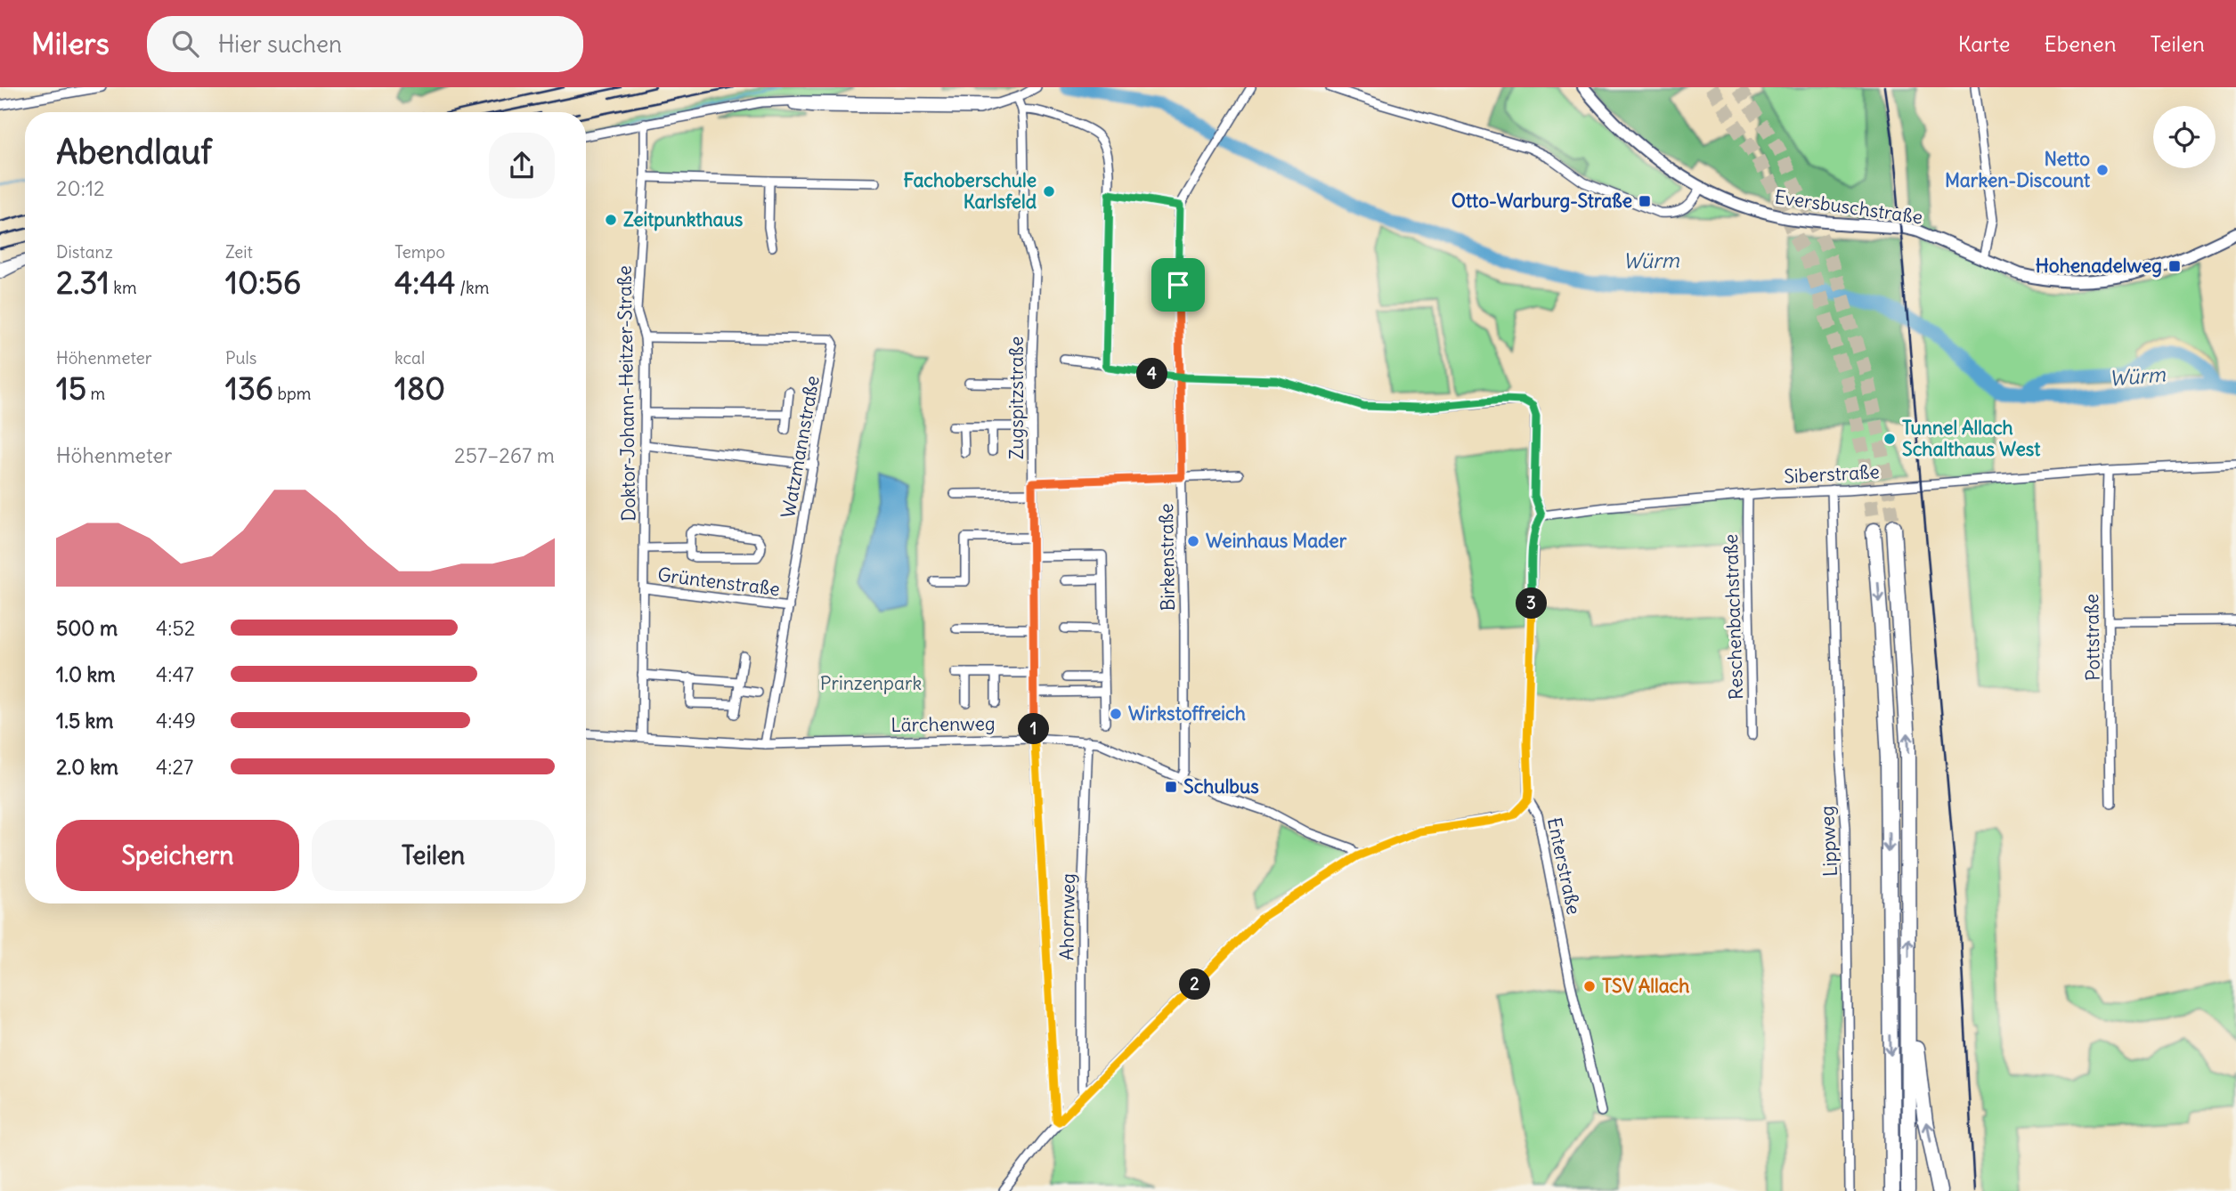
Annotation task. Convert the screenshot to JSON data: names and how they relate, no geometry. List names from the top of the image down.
{
  "streets": {
    "main road": ["Eversbuschstraße"],
    "street": [
      "Doktor-Johann-Heitzer-Straße",
      "Zugspitzstraße",
      "Watzmannstraße",
      "Siberstraße",
      "Birkenstraße",
      "Grüntenstraße",
      "Reschenbachstraße",
      "Pottstraße",
      "Lärchenweg",
      "Lippweg",
      "Enterstraße",
      "Ahornweg"
    ]
  },
  "crossings": [
    ["Doktor-Johann-Heitzer-Straße", "Watzmannstraße"],
    ["Doktor-Johann-Heitzer-Straße", "Grüntenstraße"],
    ["Doktor-Johann-Heitzer-Straße", "Lärchenweg"],
    ["Zugspitzstraße", "Lärchenweg"],
    ["Watzmannstraße", "Grüntenstraße"],
    ["Watzmannstraße", "Lärchenweg"],
    ["Siberstraße", "Reschenbachstraße"],
    ["Siberstraße", "Pottstraße"],
    ["Siberstraße", "Lippweg"],
    ["Siberstraße", "Enterstraße"],
    ["Birkenstraße", "Lärchenweg"],
    ["Birkenstraße", "Enterstraße"],
    ["Lärchenweg", "Ahornweg"]
  ],
  "water": ["Würm"],
  "parks": ["Prinzenpark"],
  "places": {
    "other": [
      "Netto Marken-Discount",
      "Fachoberschule Karlsfeld",
      "Zeitpunkthaus",
      "Tunnel Allach Schalthaus West",
      "Weinhaus Mader",
      "Wirkstoffreich",
      "TSV Allach"
    ],
    "transit": ["Otto-Warburg-Straße", "Hohenadelweg", "Schulbus"]
  },
  "page": {
    "header": "Milers",
    "search": "Hier suchen",
    "nav": ["Karte", "Ebenen", "Teilen"],
    "heading": ["Abendlauf", "20:12"],
    "stats": [
      ["Distanz", "2.31 km"],
      ["Zeit", "10:56"],
      ["Tempo", "4:44 /km"],
      ["Höhenmeter", "15 m"],
      ["Puls", "136 bpm"],
      ["kcal", "180"]
    ],
    "pins": [
      "4",
      "3",
      "1",
      "2"
    ],
    "chart": ["Höhenmeter", "257–267 m"],
    "list": [
      {
        "name": "500 m",
        "note": "4:52"
      },
      {
        "name": "1.0 km",
        "note": "4:47"
      },
      {
        "name": "1.5 km",
        "note": "4:49"
      },
      {
        "name": "2.0 km",
        "note": "4:27"
      }
    ],
    "buttons": ["Speichern", "Teilen"]
  }
}
